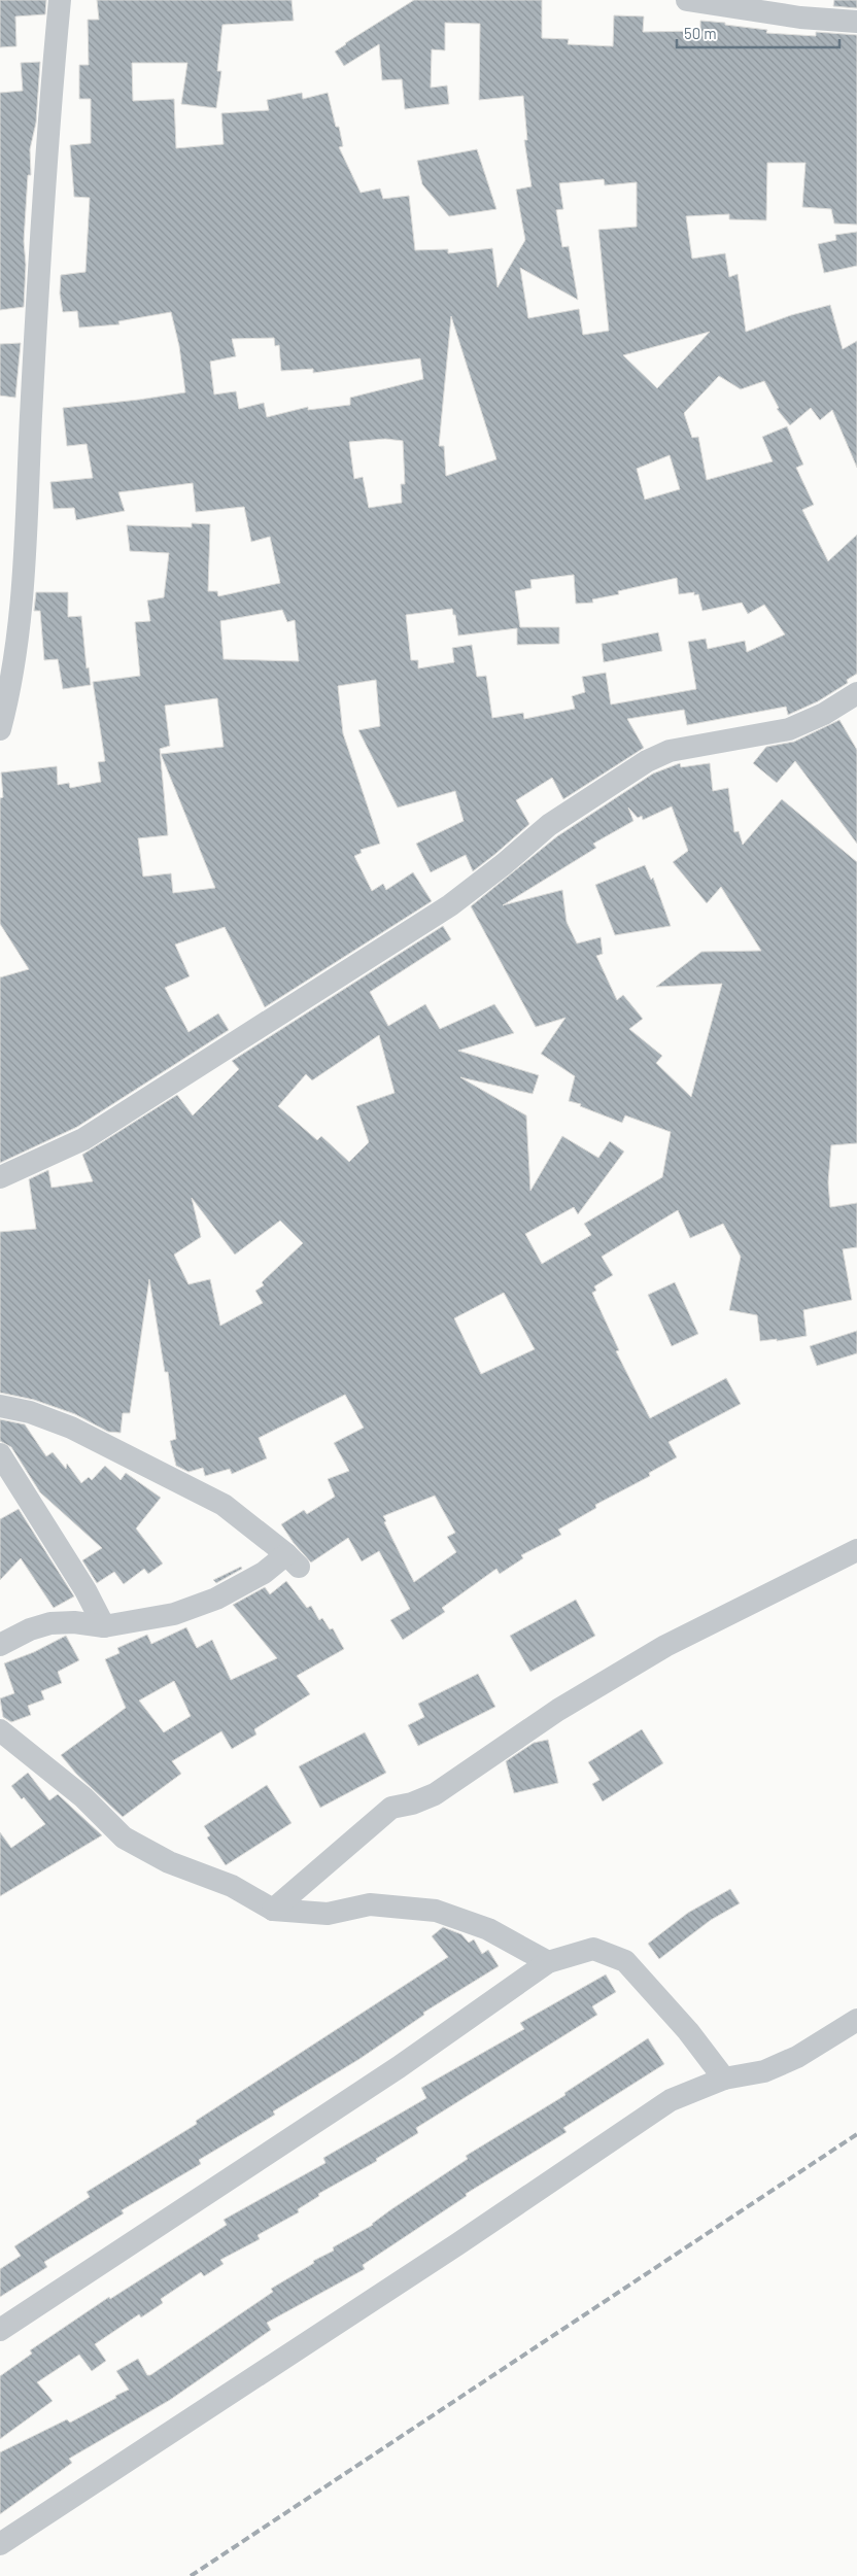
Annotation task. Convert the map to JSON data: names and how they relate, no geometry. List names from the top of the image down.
{
  "scale_bar": "50 m"
}
